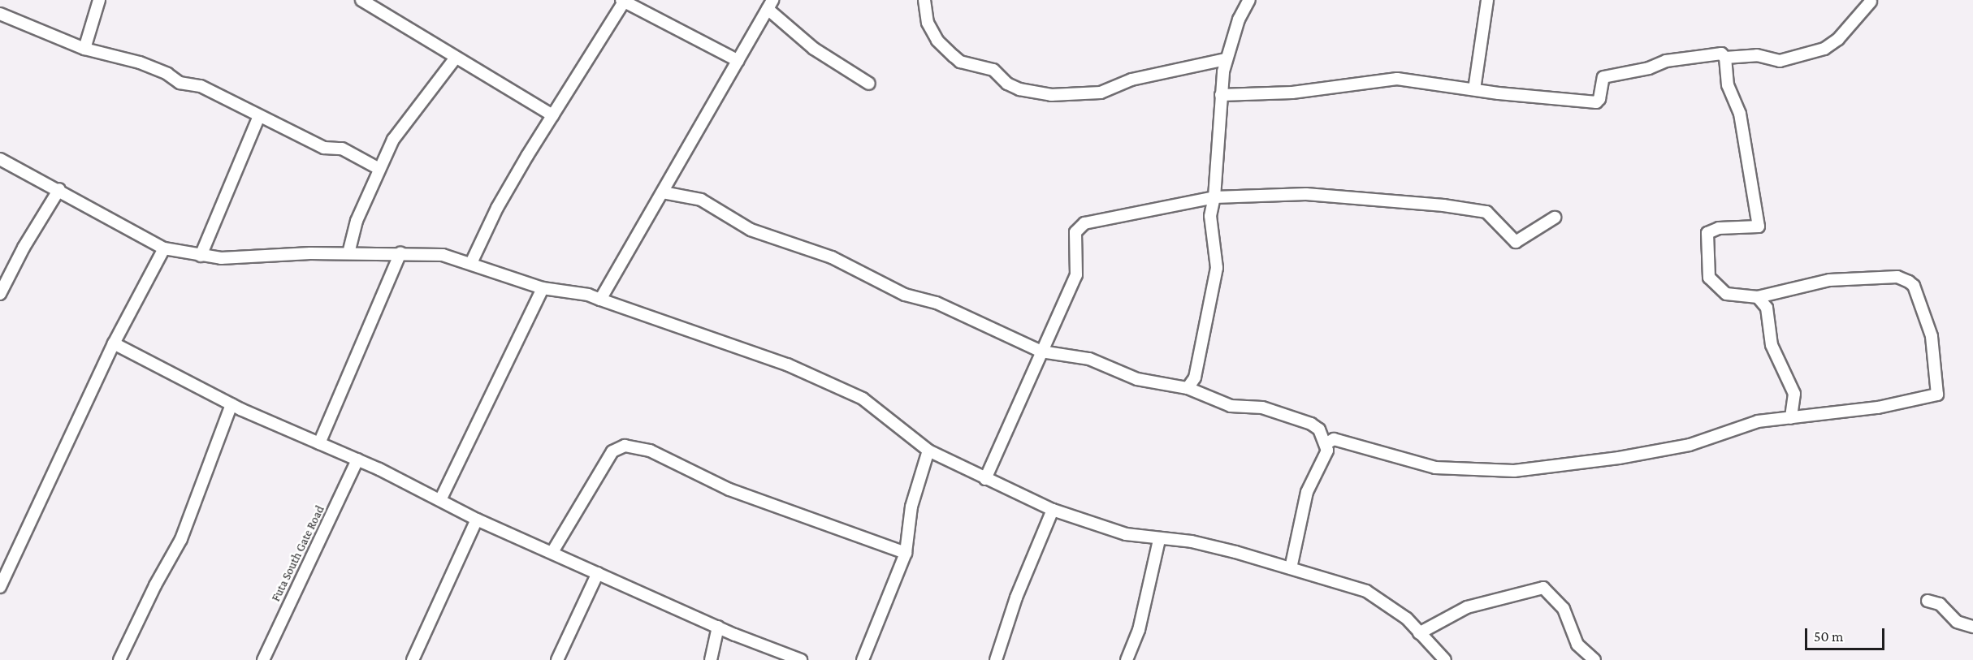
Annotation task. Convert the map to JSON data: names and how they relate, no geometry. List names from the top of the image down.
{
  "streets": {
    "street": ["Futa South Gate Road"]
  },
  "scale_bar": "50 m"
}
